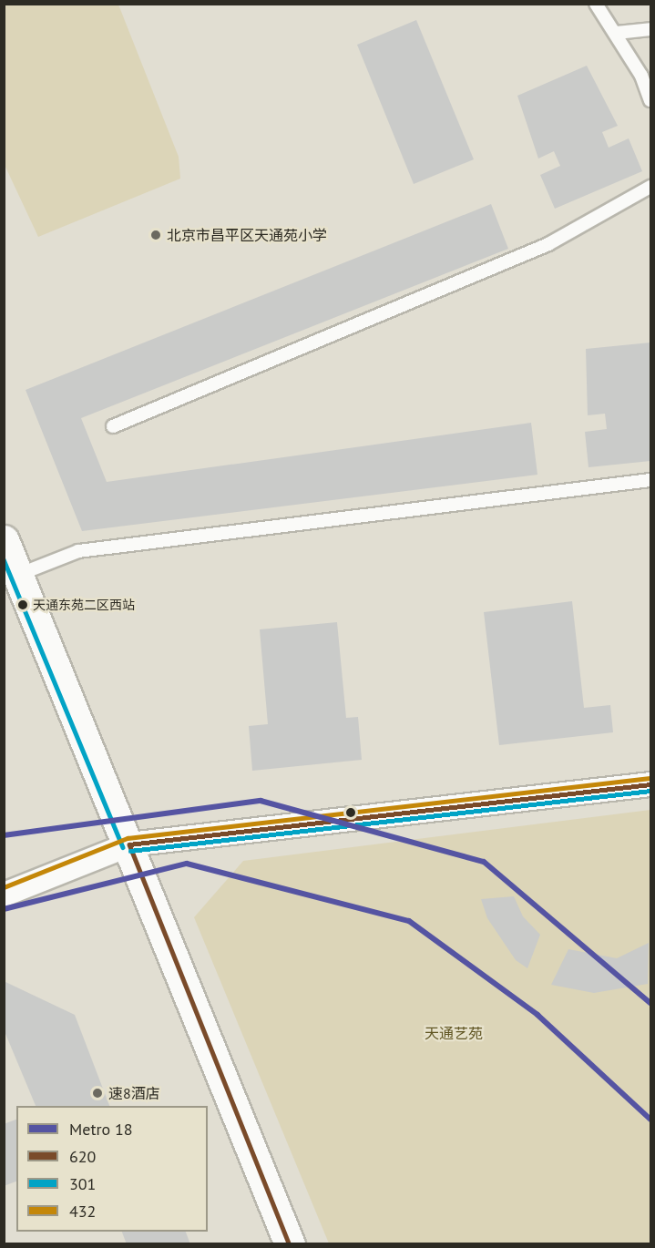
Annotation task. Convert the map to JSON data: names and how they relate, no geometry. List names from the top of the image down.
{
  "parks": ["天通艺苑"],
  "places": ["北京市昌平区天通苑小学", "天通东苑二区西站", "速8酒店"],
  "lines": [
    "transit line 301",
    "transit line 432",
    "transit line 620",
    "metro line 18"
  ],
  "legend": [
    "Metro 18",
    "620",
    "301",
    "432"
  ]
}
